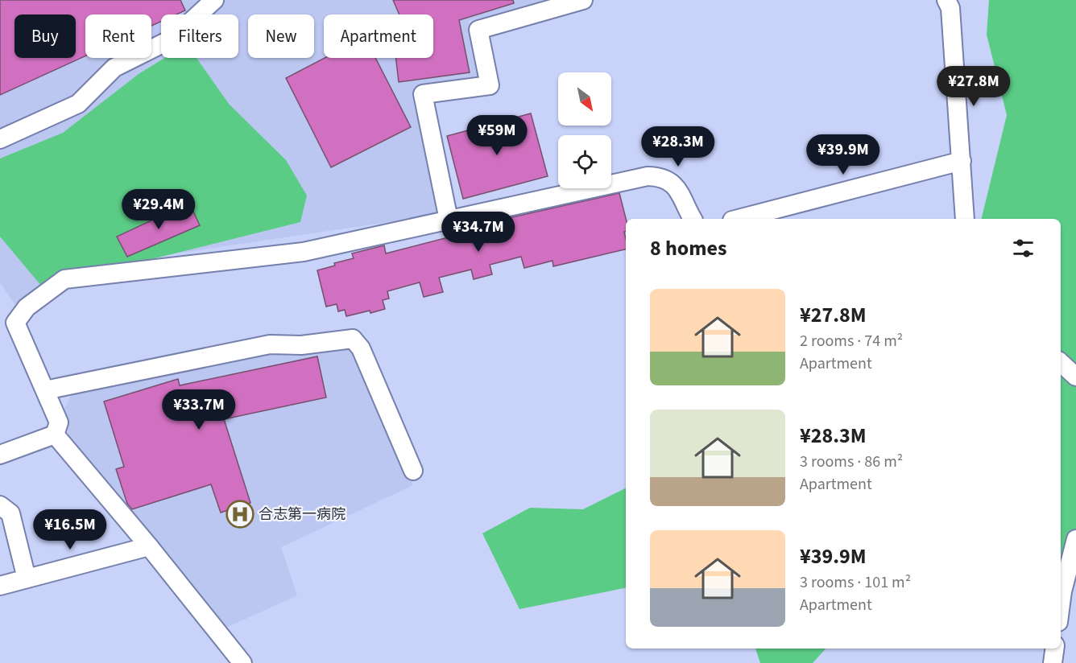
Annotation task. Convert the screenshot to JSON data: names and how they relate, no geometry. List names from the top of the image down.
{
  "places": {
    "hospital": ["合志第一病院"]
  },
  "north": "bottom right",
  "page": {
    "chip": [
      "Buy",
      "Rent",
      "Filters",
      "New",
      "Apartment"
    ],
    "price": [
      "¥27.8M",
      "¥59M",
      "¥28.3M",
      "¥39.9M",
      "¥29.4M",
      "¥34.7M",
      "¥33.7M",
      "¥16.5M"
    ],
    "heading": "8 homes",
    "list": [
      {
        "name": "¥27.8M",
        "note": "2 rooms · 74 m² · Apartment"
      },
      {
        "name": "¥28.3M",
        "note": "3 rooms · 86 m² · Apartment"
      },
      {
        "name": "¥39.9M",
        "note": "3 rooms · 101 m² · Apartment"
      }
    ]
  }
}
